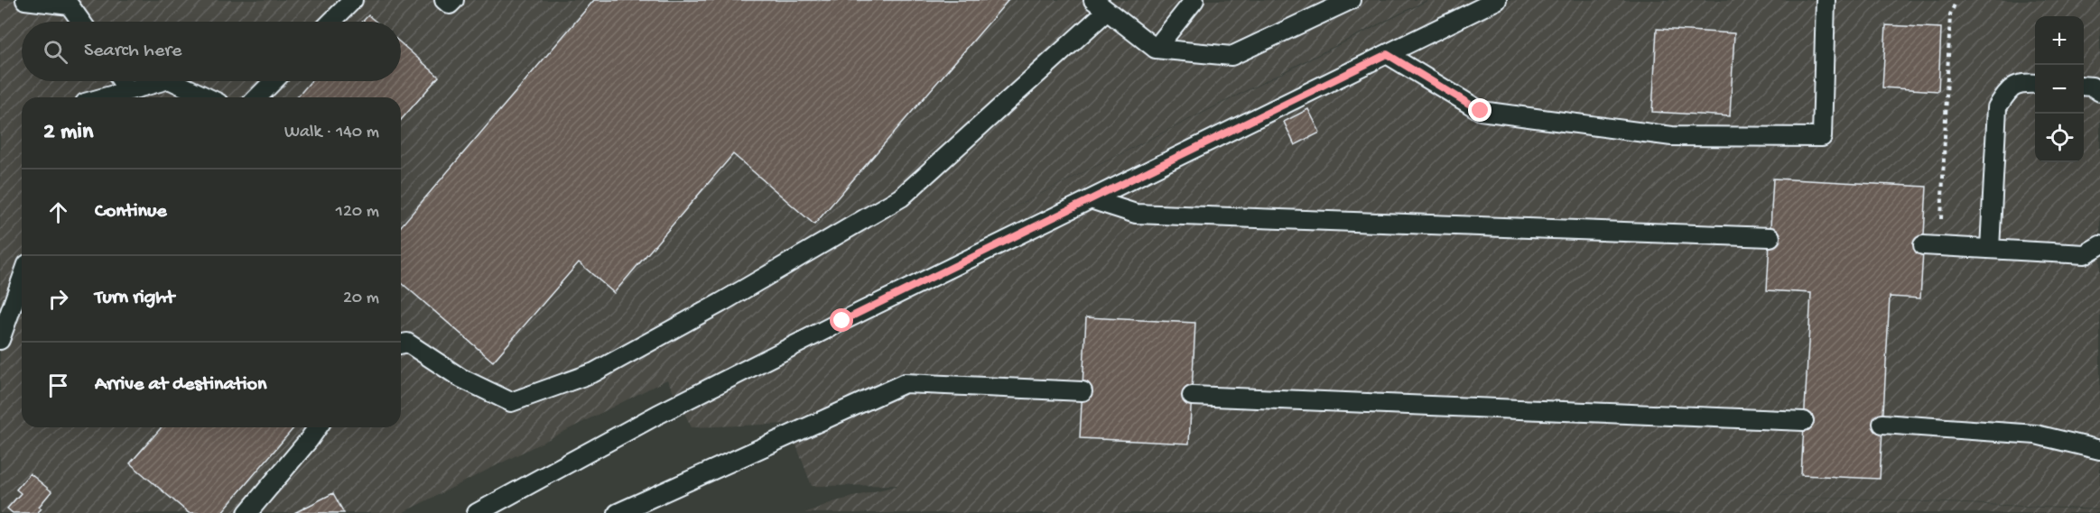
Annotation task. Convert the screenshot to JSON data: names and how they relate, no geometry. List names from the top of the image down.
{
  "page": {
    "map_buttons": ["+", "−"],
    "search": "Search here",
    "heading": ["2 min", "Walk · 140 m"],
    "list": [
      ["Continue", "120 m"],
      ["Turn right", "20 m"],
      "Arrive at destination"
    ]
  }
}
